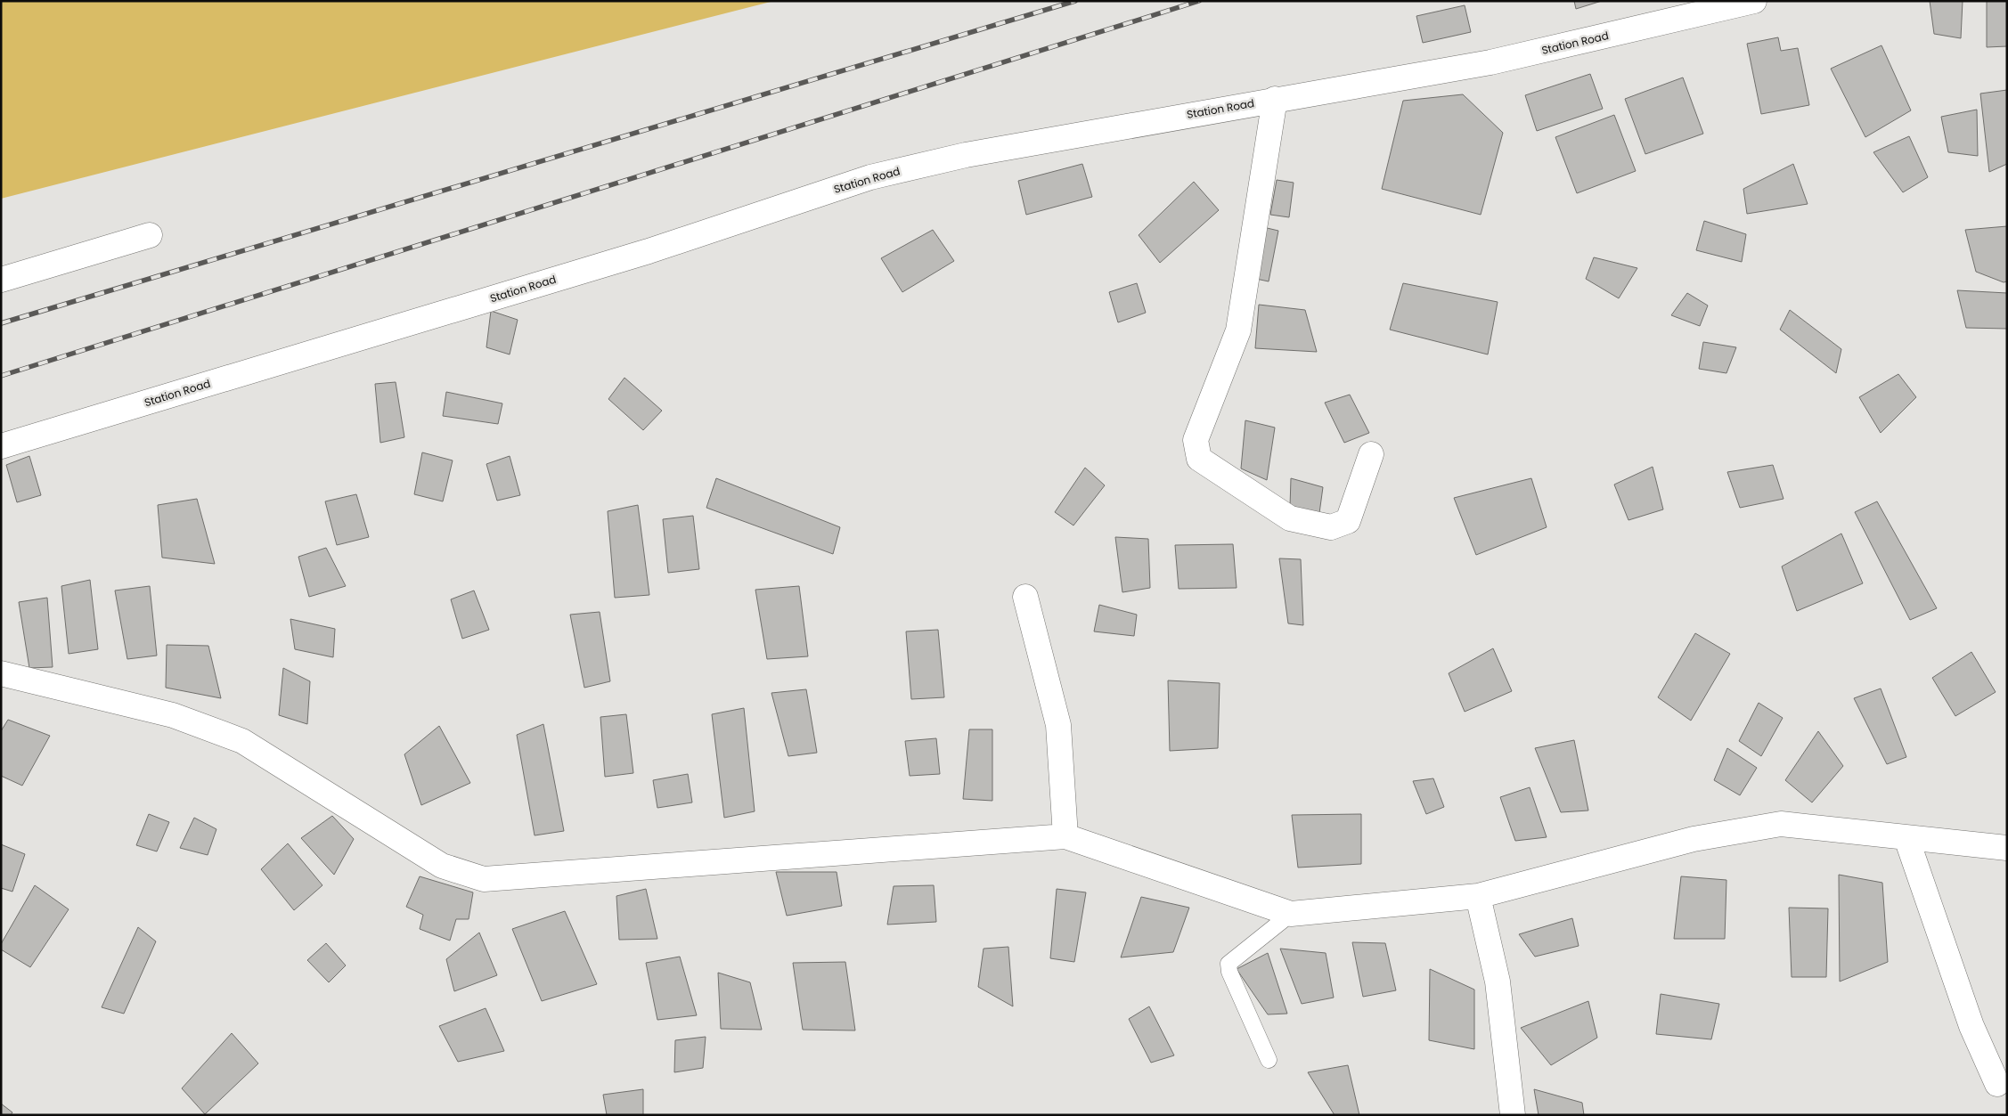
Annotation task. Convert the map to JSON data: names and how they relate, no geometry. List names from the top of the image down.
{
  "streets": {
    "street": ["Station Road"]
  }
}
